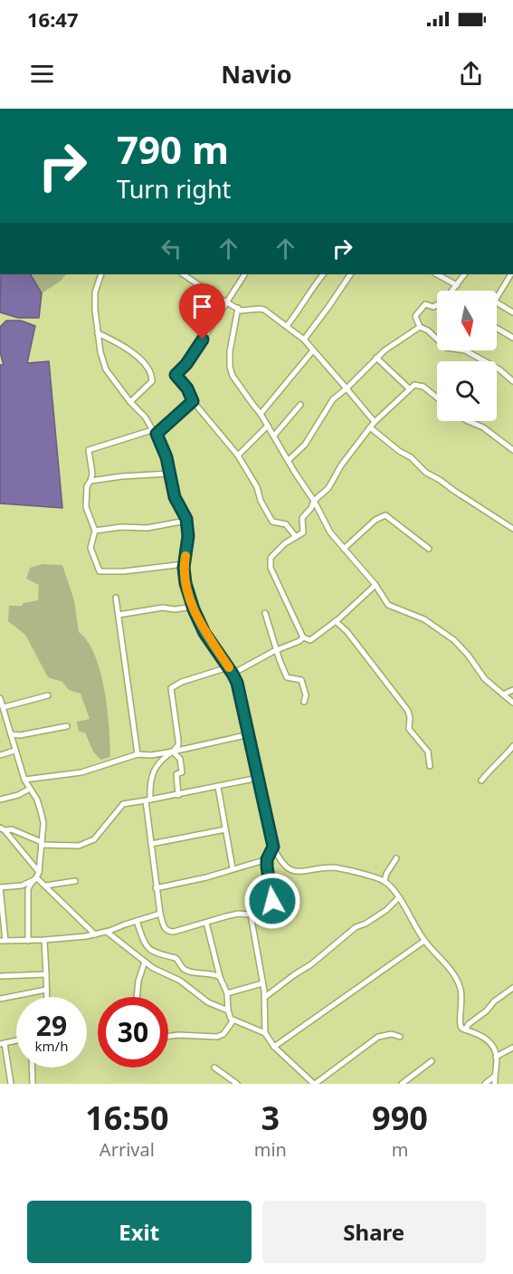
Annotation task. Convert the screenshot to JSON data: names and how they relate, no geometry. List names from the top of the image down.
{
  "north": "bottom",
  "page": {
    "status": "16:47",
    "header": "Navio",
    "turn": ["790 m", "Turn right"],
    "speed": "29 km/h",
    "limit": "30",
    "eta": [
      "16:50",
      "Arrival",
      "3",
      "min",
      "990",
      "m"
    ],
    "buttons": ["Exit", "Share"]
  }
}
